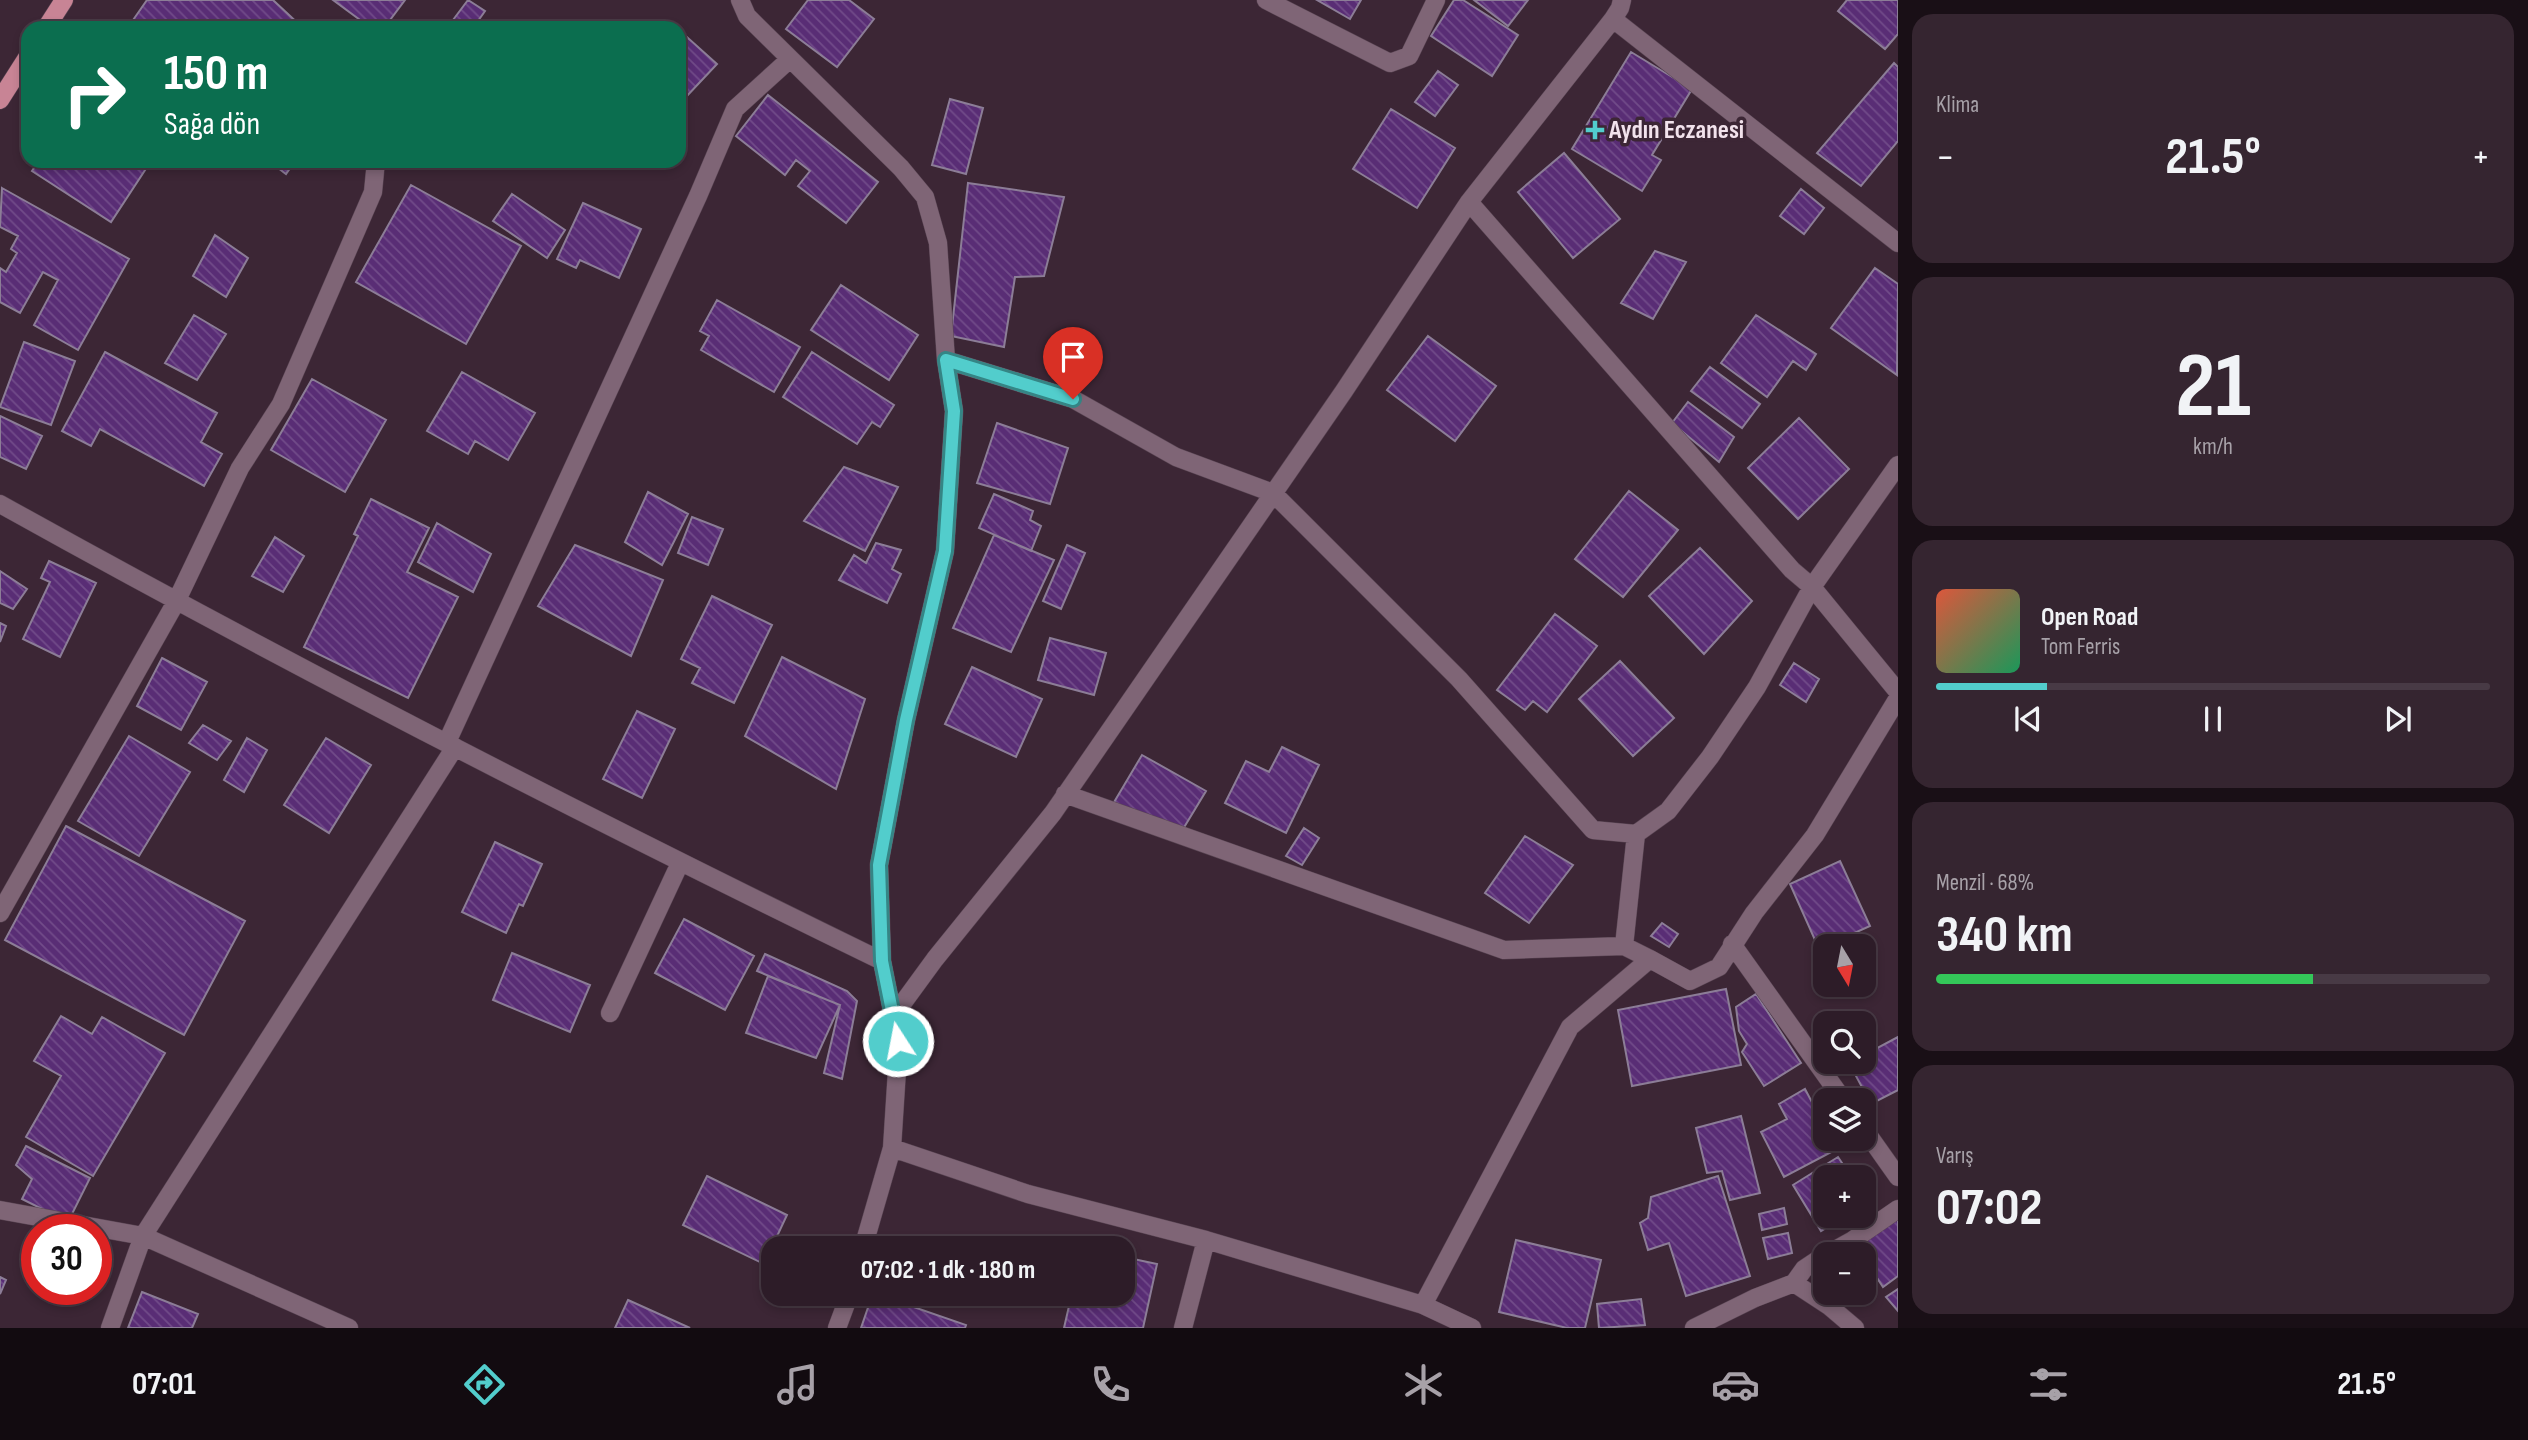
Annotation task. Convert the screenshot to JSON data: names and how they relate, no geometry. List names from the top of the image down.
{
  "places": {
    "health": ["Aydın Eczanesi"]
  },
  "north": "bottom",
  "page": {
    "tile": [
      "Klima",
      ["21", "km/h"],
      ["Menzil · 68%", "340 km"],
      ["Varış", "07:02"]
    ],
    "turn": ["150 m", "Sağa dön"],
    "heat": ["−", "21.5°", "+"],
    "song": ["Open Road", "Tom Ferris"],
    "map_buttons": ["+", "−"],
    "limit": "30",
    "trip": "07:02 · 1 dk · 180 m",
    "tabs": ["07:01", "21.5°"]
  }
}
